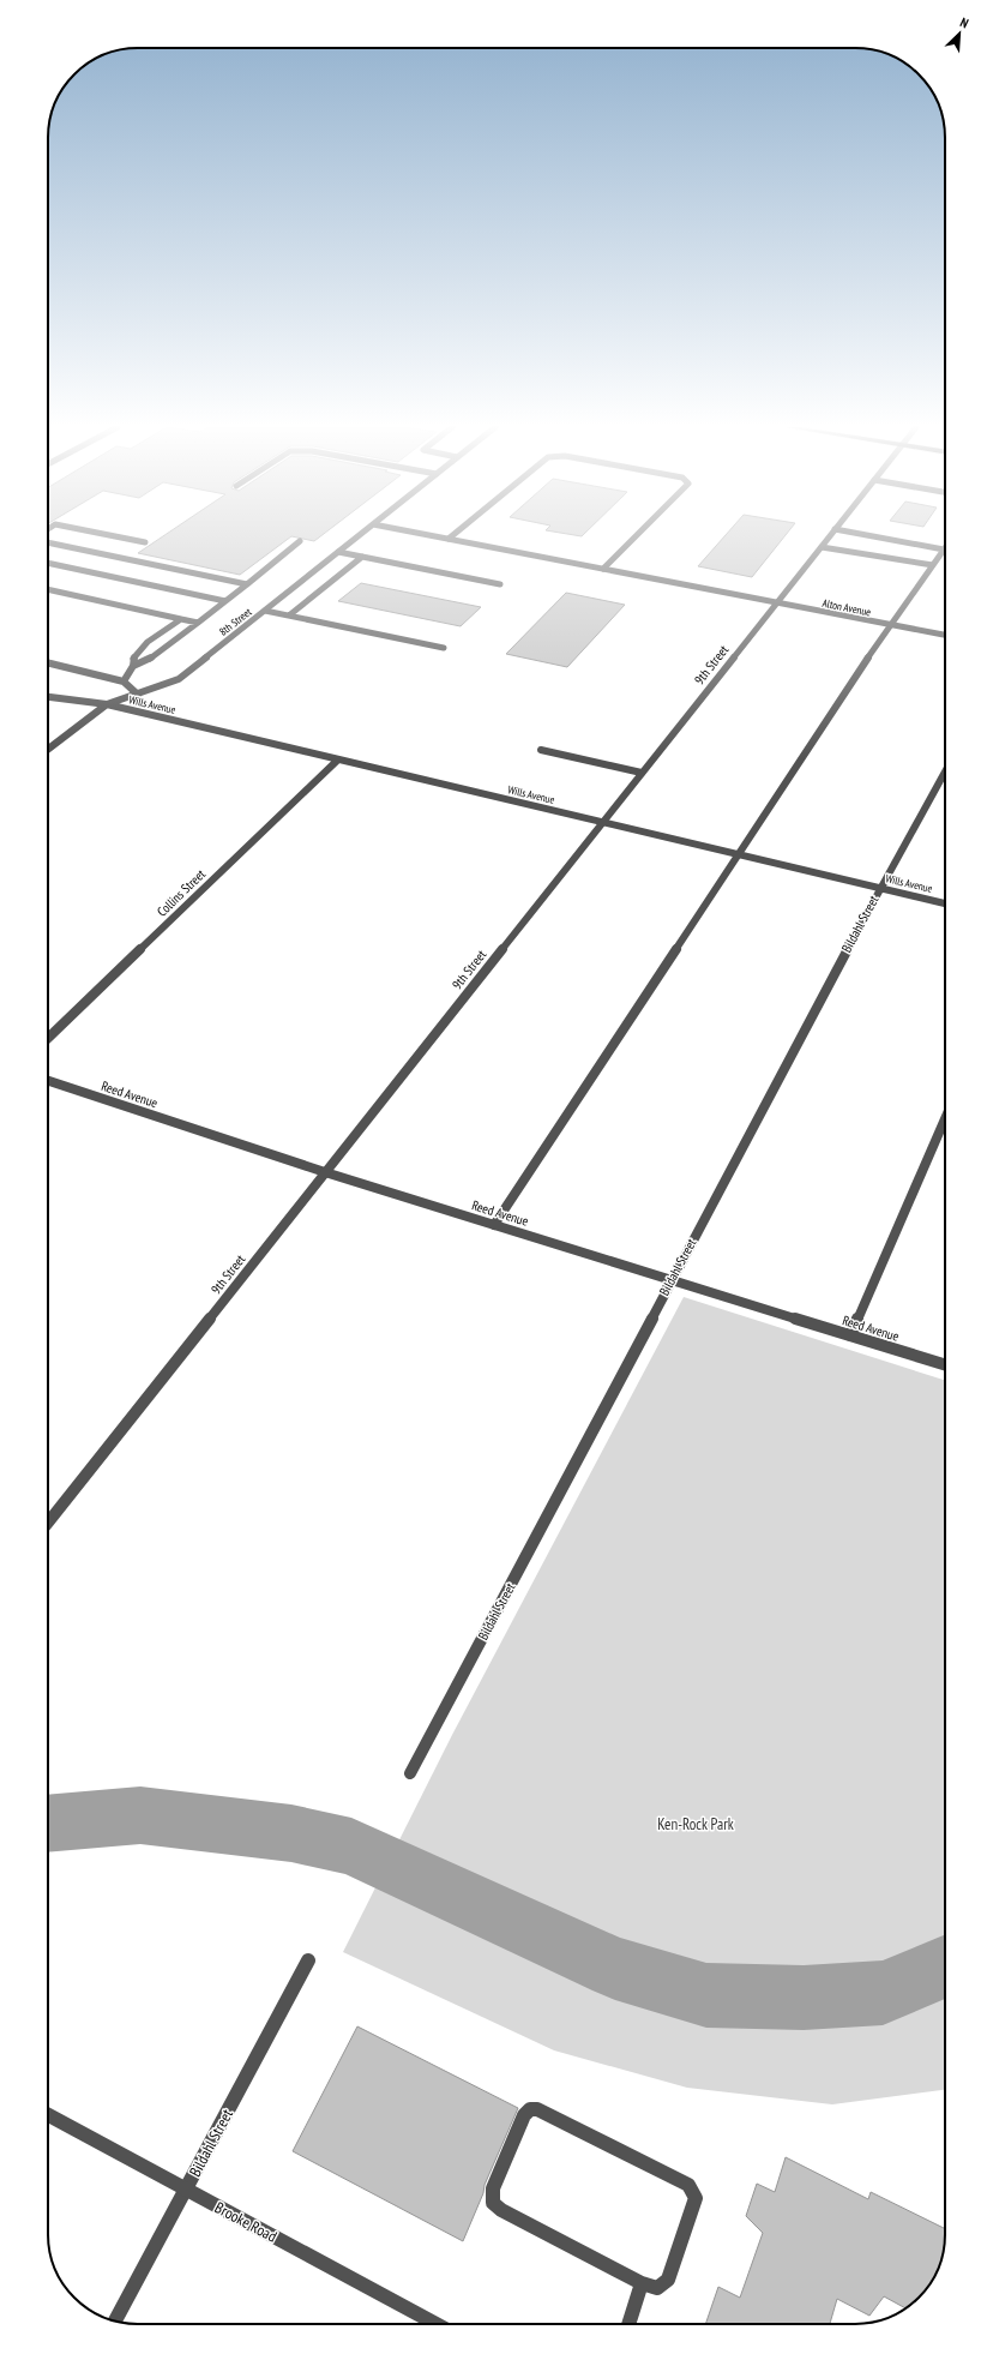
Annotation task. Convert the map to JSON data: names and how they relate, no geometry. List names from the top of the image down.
{
  "streets": {
    "street": [
      "Alton Avenue",
      "8th Street",
      "9th Street",
      "Wills Avenue",
      "Collins Street",
      "Bildahl Street",
      "Reed Avenue",
      "Brooke Road"
    ]
  },
  "crossings": [
    ["Alton Avenue", "9th Street"],
    ["8th Street", "Wills Avenue"],
    ["9th Street", "Wills Avenue"],
    ["9th Street", "Reed Avenue"],
    ["Wills Avenue", "Collins Street"],
    ["Wills Avenue", "Bildahl Street"],
    ["Bildahl Street", "Reed Avenue"],
    ["Bildahl Street", "Brooke Road"]
  ],
  "parks": ["Ken-Rock Park"],
  "north": "top right"
}
